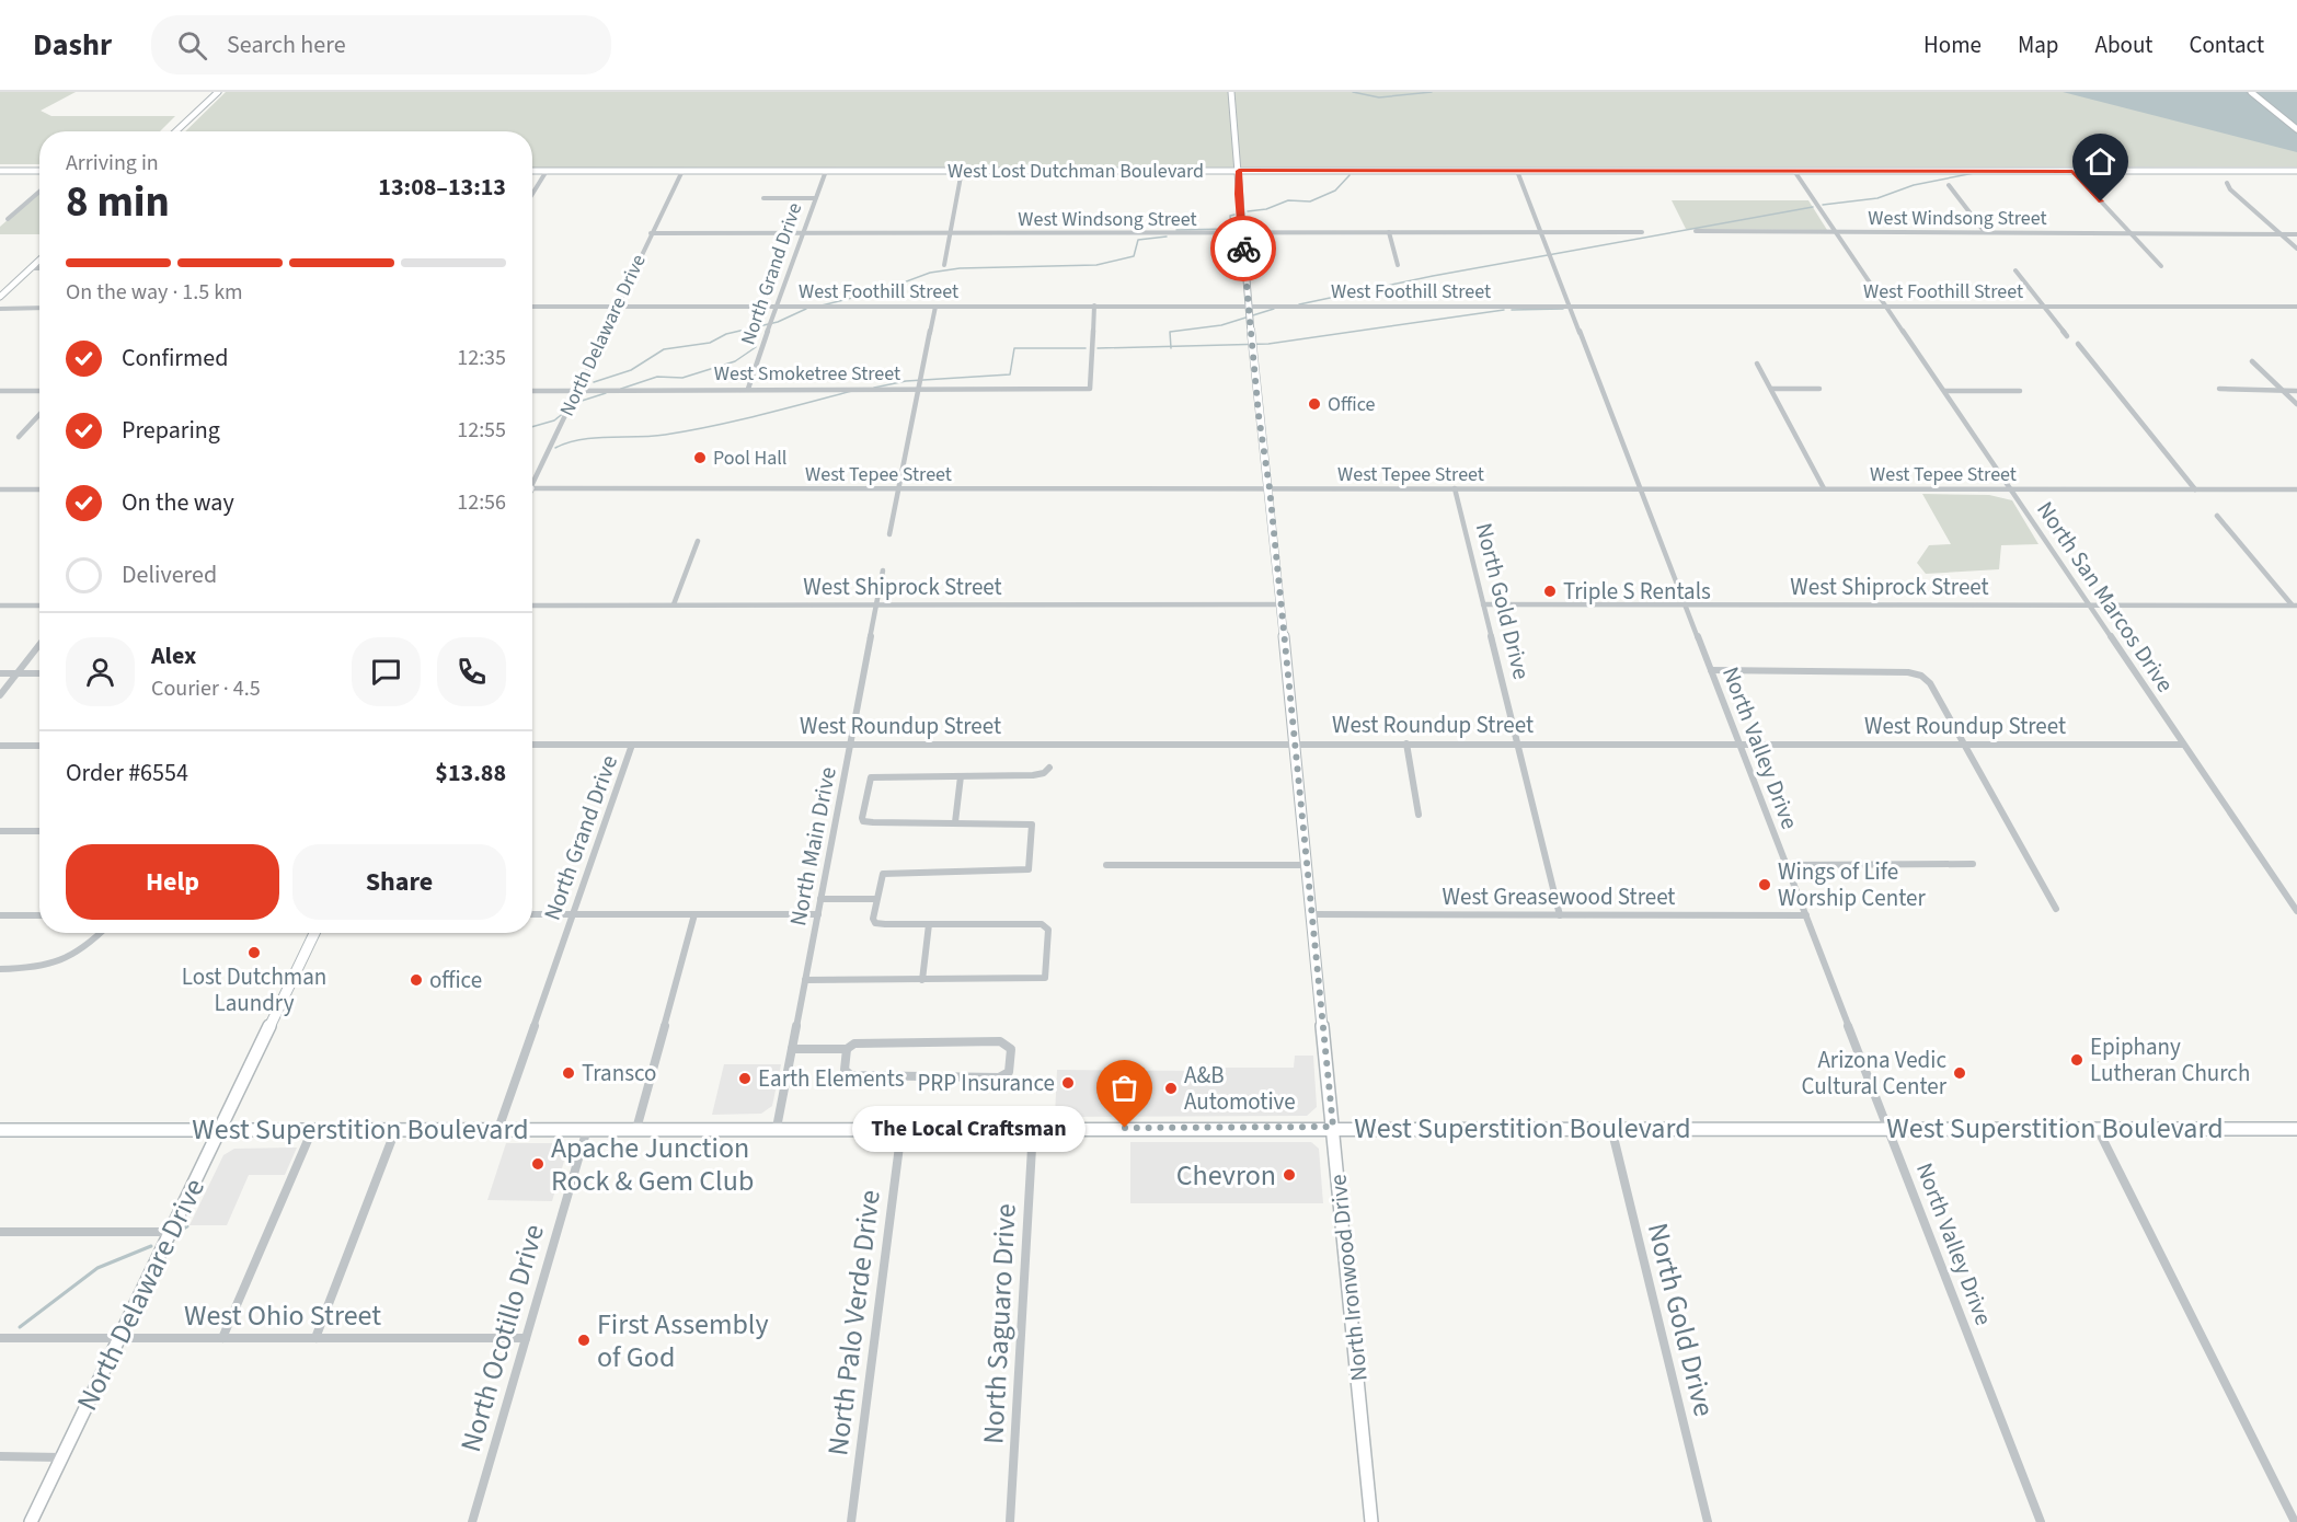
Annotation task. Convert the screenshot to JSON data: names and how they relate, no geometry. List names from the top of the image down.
{
  "streets": {
    "street": [
      "West Lost Dutchman Boulevard",
      "West Windsong Street",
      "North Grand Drive",
      "West Foothill Street",
      "North Delaware Drive",
      "West Smoketree Street",
      "West Tepee Street",
      "West Shiprock Street",
      "North San Marcos Drive",
      "North Gold Drive",
      "West Roundup Street",
      "North Valley Drive",
      "North Main Drive",
      "West Greasewood Street",
      "West Superstition Boulevard",
      "North Ironwood Drive",
      "West Ohio Street",
      "North Palo Verde Drive",
      "North Saguaro Drive",
      "North Ocotillo Drive"
    ]
  },
  "crossings": [
    ["West Lost Dutchman Boulevard", "North Grand Drive"],
    ["West Lost Dutchman Boulevard", "North Delaware Drive"],
    ["West Lost Dutchman Boulevard", "North San Marcos Drive"],
    ["West Lost Dutchman Boulevard", "North Valley Drive"],
    ["West Lost Dutchman Boulevard", "North Ironwood Drive"],
    ["West Windsong Street", "North Grand Drive"],
    ["West Windsong Street", "North Delaware Drive"],
    ["West Windsong Street", "North San Marcos Drive"],
    ["West Windsong Street", "North Valley Drive"],
    ["West Windsong Street", "North Ironwood Drive"],
    ["North Grand Drive", "West Foothill Street"],
    ["North Grand Drive", "West Smoketree Street"],
    ["North Grand Drive", "West Roundup Street"],
    ["North Grand Drive", "West Superstition Boulevard"],
    ["West Foothill Street", "North Delaware Drive"],
    ["West Foothill Street", "West Smoketree Street"],
    ["West Foothill Street", "North San Marcos Drive"],
    ["West Foothill Street", "North Valley Drive"],
    ["West Foothill Street", "North Ironwood Drive"],
    ["North Delaware Drive", "West Smoketree Street"],
    ["North Delaware Drive", "West Superstition Boulevard"],
    ["North Delaware Drive", "West Ohio Street"],
    ["West Tepee Street", "North San Marcos Drive"],
    ["West Tepee Street", "North Gold Drive"],
    ["West Tepee Street", "North Valley Drive"],
    ["West Tepee Street", "North Ironwood Drive"],
    ["West Shiprock Street", "North San Marcos Drive"],
    ["West Shiprock Street", "North Gold Drive"],
    ["West Shiprock Street", "North Valley Drive"],
    ["West Shiprock Street", "North Main Drive"],
    ["West Shiprock Street", "North Ironwood Drive"],
    ["North San Marcos Drive", "West Roundup Street"],
    ["North Gold Drive", "West Roundup Street"],
    ["North Gold Drive", "West Greasewood Street"],
    ["North Gold Drive", "West Superstition Boulevard"],
    ["West Roundup Street", "North Valley Drive"],
    ["West Roundup Street", "North Main Drive"],
    ["West Roundup Street", "North Ironwood Drive"],
    ["North Valley Drive", "West Greasewood Street"],
    ["North Valley Drive", "West Superstition Boulevard"],
    ["North Main Drive", "West Superstition Boulevard"],
    ["West Greasewood Street", "North Ironwood Drive"],
    ["West Superstition Boulevard", "North Ironwood Drive"],
    ["West Superstition Boulevard", "North Palo Verde Drive"],
    ["West Superstition Boulevard", "North Saguaro Drive"],
    ["West Superstition Boulevard", "North Ocotillo Drive"],
    ["West Ohio Street", "North Ocotillo Drive"]
  ],
  "places": [
    "Office",
    "Pool Hall",
    "Triple S Rentals",
    "Wings of Life Worship Center",
    "Lost Dutchman Laundry",
    "office",
    "Epiphany Lutheran Church",
    "Transco",
    "Arizona Vedic Cultural Center",
    "Earth Elements",
    "PRP Insurance",
    "A&B Automotive",
    "The Local Craftsman",
    "Apache Junction Rock & Gem Club",
    "Chevron",
    "First Assembly of God"
  ],
  "page": {
    "header": "Dashr",
    "search": "Search here",
    "nav": [
      "Home",
      "Map",
      "About",
      "Contact"
    ],
    "heading": ["8 min", "Arriving in", "13:08–13:13"],
    "panel": [
      "Alex",
      "Courier · 4.5",
      "Order #6554",
      "$13.88"
    ],
    "bar": "On the way · 1.5 km",
    "list": [
      ["Confirmed", "12:35"],
      ["Preparing", "12:55"],
      ["On the way", "12:56"],
      "Delivered"
    ],
    "buttons": ["Help", "Share"],
    "bubble": "The Local Craftsman"
  }
}
